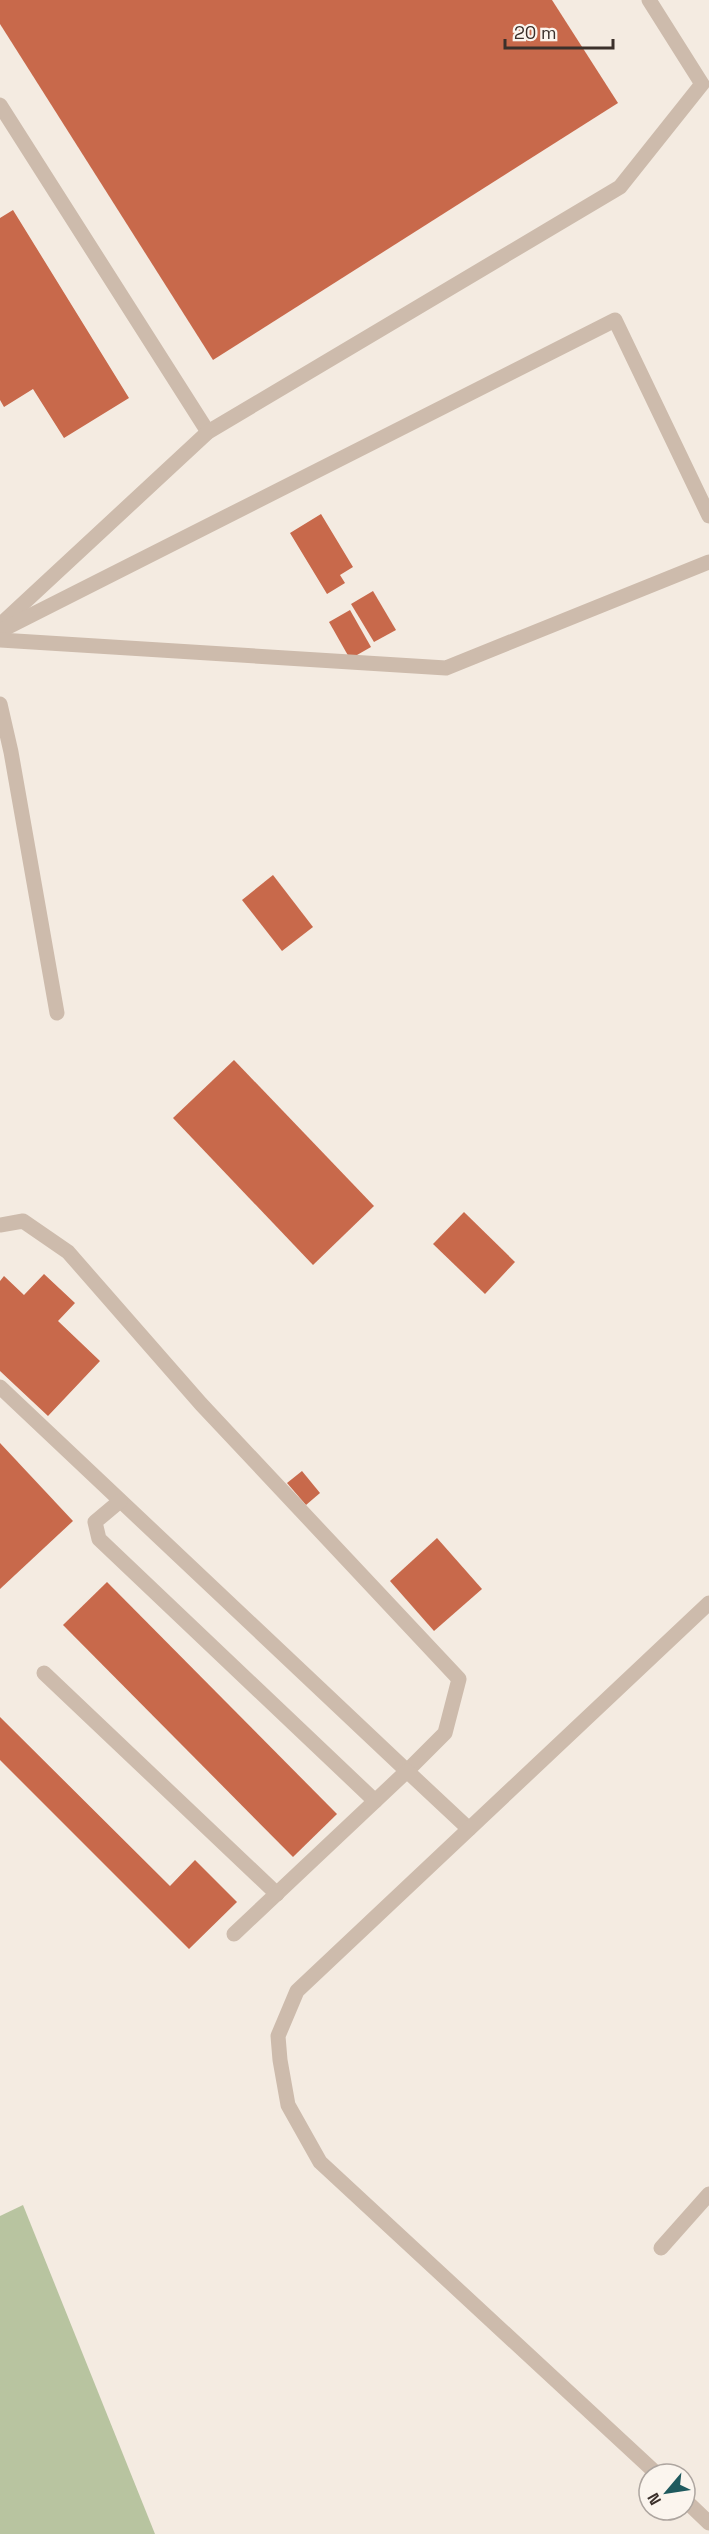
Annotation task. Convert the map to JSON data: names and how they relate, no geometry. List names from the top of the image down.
{
  "scale_bar": "20 m",
  "north": "bottom left"
}
